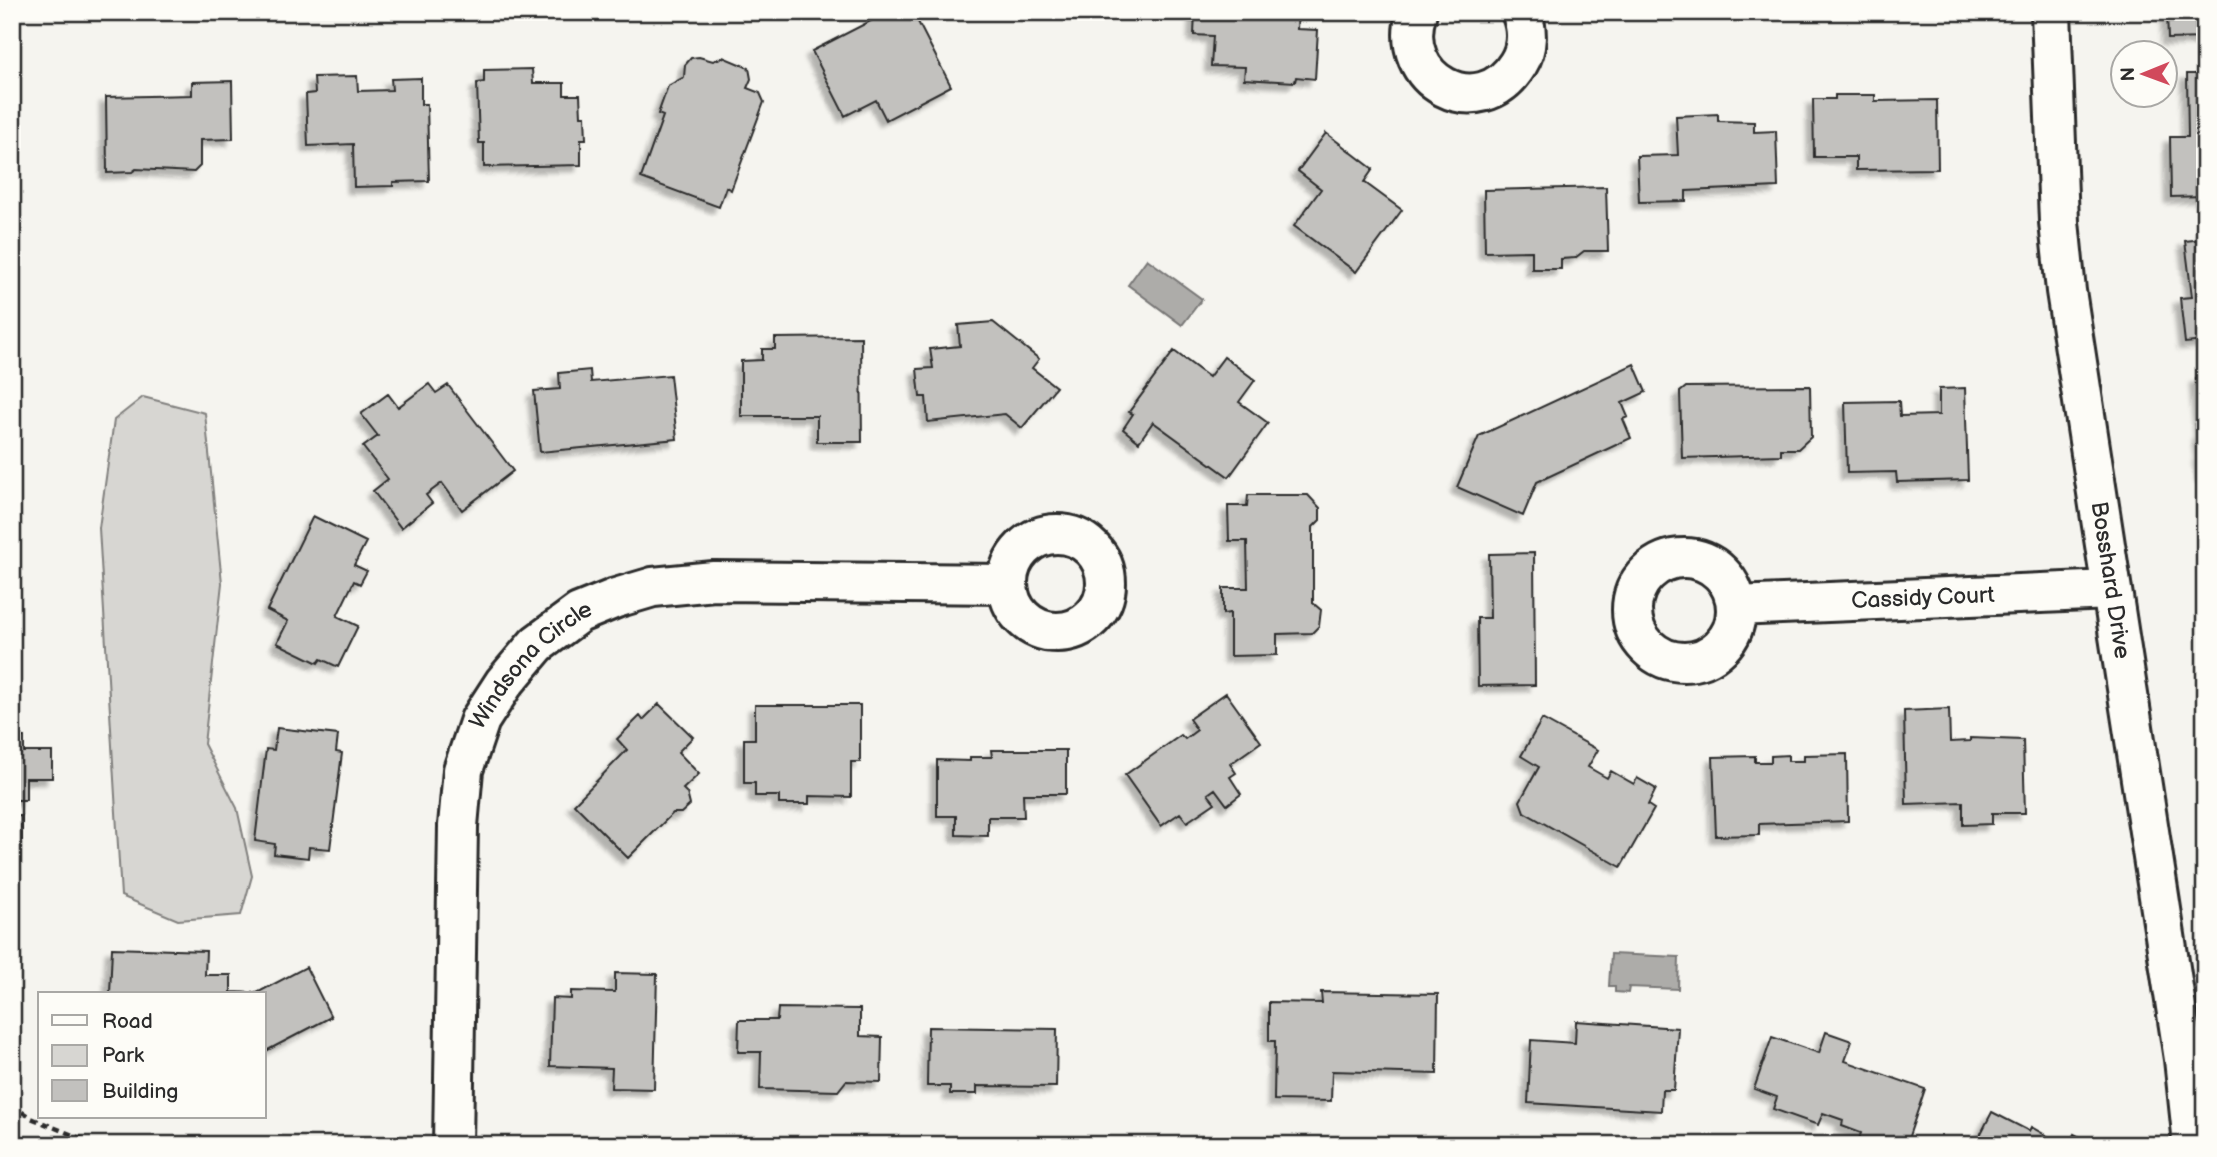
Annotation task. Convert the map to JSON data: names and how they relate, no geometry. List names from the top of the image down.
{
  "streets": {
    "street": ["Bosshard Drive", "Cassidy Court", "Windsona Circle"]
  },
  "crossings": [
    ["Bosshard Drive", "Cassidy Court"]
  ],
  "legend": ["Road", "Park", "Building"],
  "north": "left"
}
